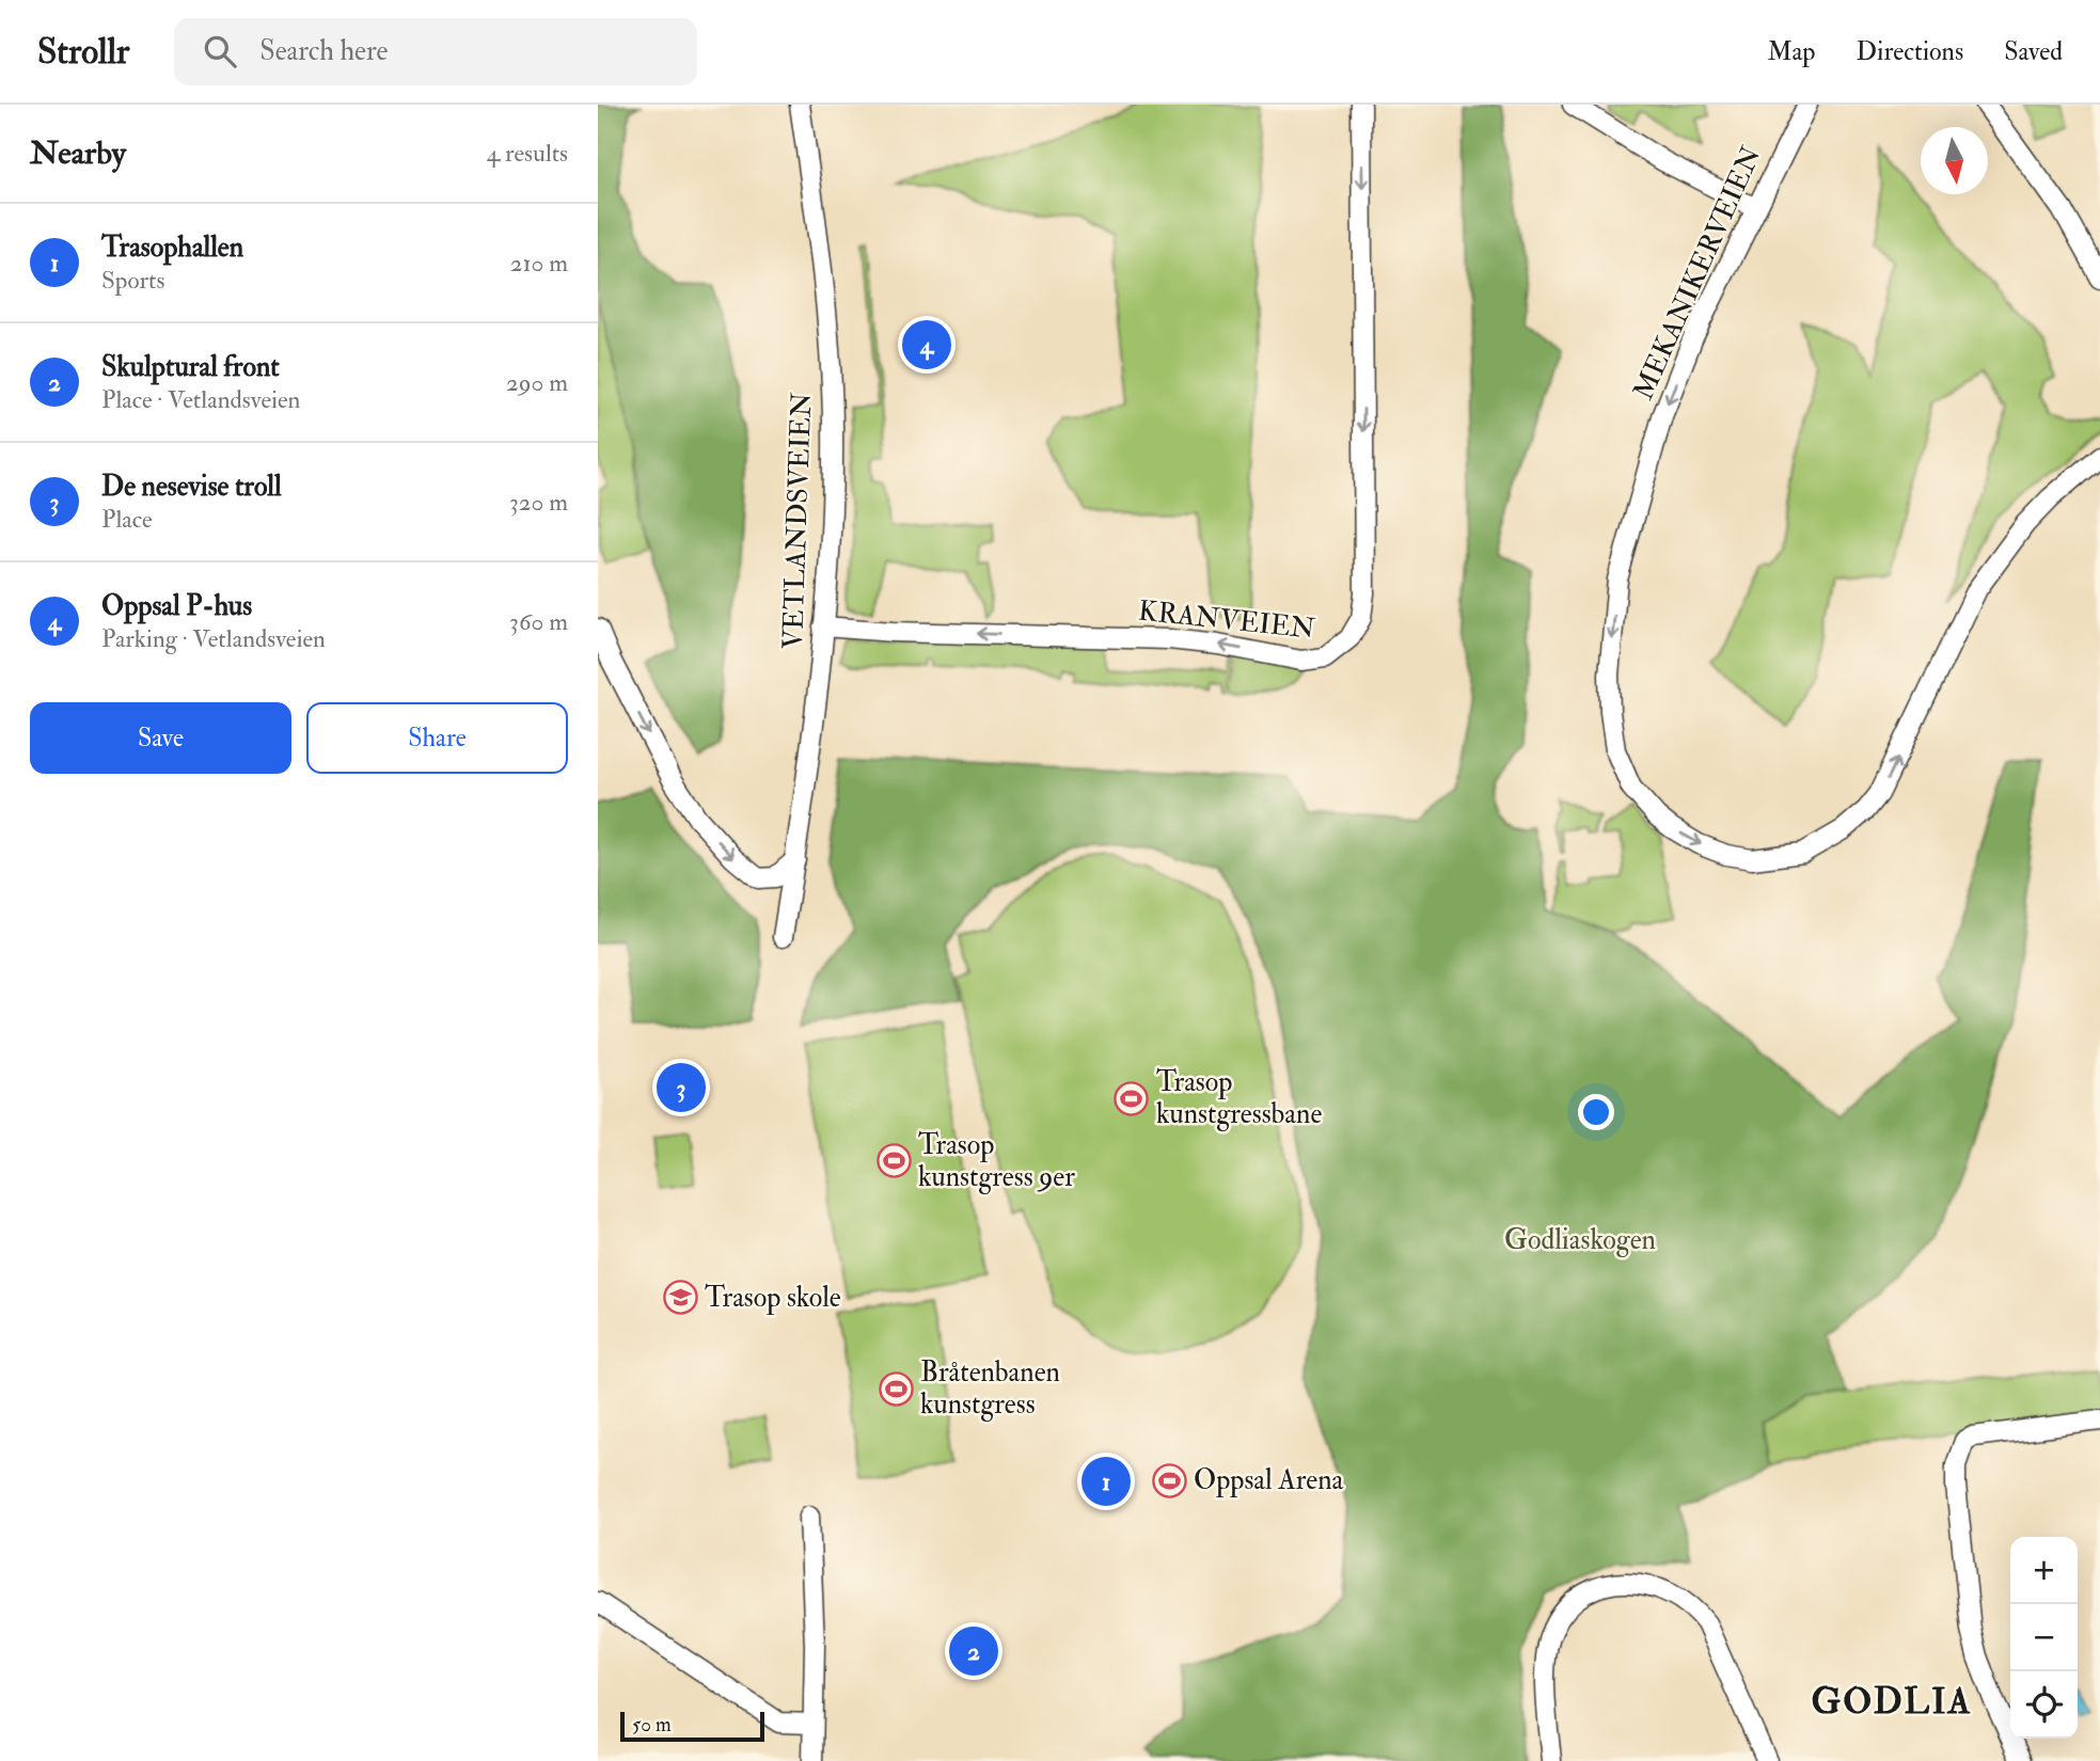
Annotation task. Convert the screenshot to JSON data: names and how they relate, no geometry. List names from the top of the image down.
{
  "streets": {
    "street": ["MEKANIKERVEIEN", "VETLANDSVEIEN", "KRANVEIEN"]
  },
  "crossings": [
    ["VETLANDSVEIEN", "KRANVEIEN"]
  ],
  "districts": ["GODLIA"],
  "parks": ["Godliaskogen"],
  "places": {
    "sports": [
      "Trasop kunstgressbane",
      "Trasop kunstgress 9er",
      "Bråtenbanen kunstgress",
      "Oppsal Arena"
    ],
    "school or university": ["Trasop skole"]
  },
  "scale_bar": "50 m",
  "north": "bottom",
  "page": {
    "header": "Strollr",
    "search": "Search here",
    "nav": ["Map", "Directions", "Saved"],
    "heading": ["Nearby", "4 results"],
    "list": [
      {
        "mark": "1",
        "name": "Trasophallen",
        "note": "Sports",
        "value": "210 m"
      },
      {
        "mark": "2",
        "name": "Skulptural front",
        "note": "Place · Vetlandsveien",
        "value": "290 m"
      },
      {
        "mark": "3",
        "name": "De nesevise troll",
        "note": "Place",
        "value": "320 m"
      },
      {
        "mark": "4",
        "name": "Oppsal P-hus",
        "note": "Parking · Vetlandsveien",
        "value": "360 m"
      }
    ],
    "pins": [
      "4",
      "3",
      "1",
      "2"
    ],
    "buttons": ["Save", "Share"],
    "map_buttons": ["+", "−"],
    "scale": "50 m"
  }
}
